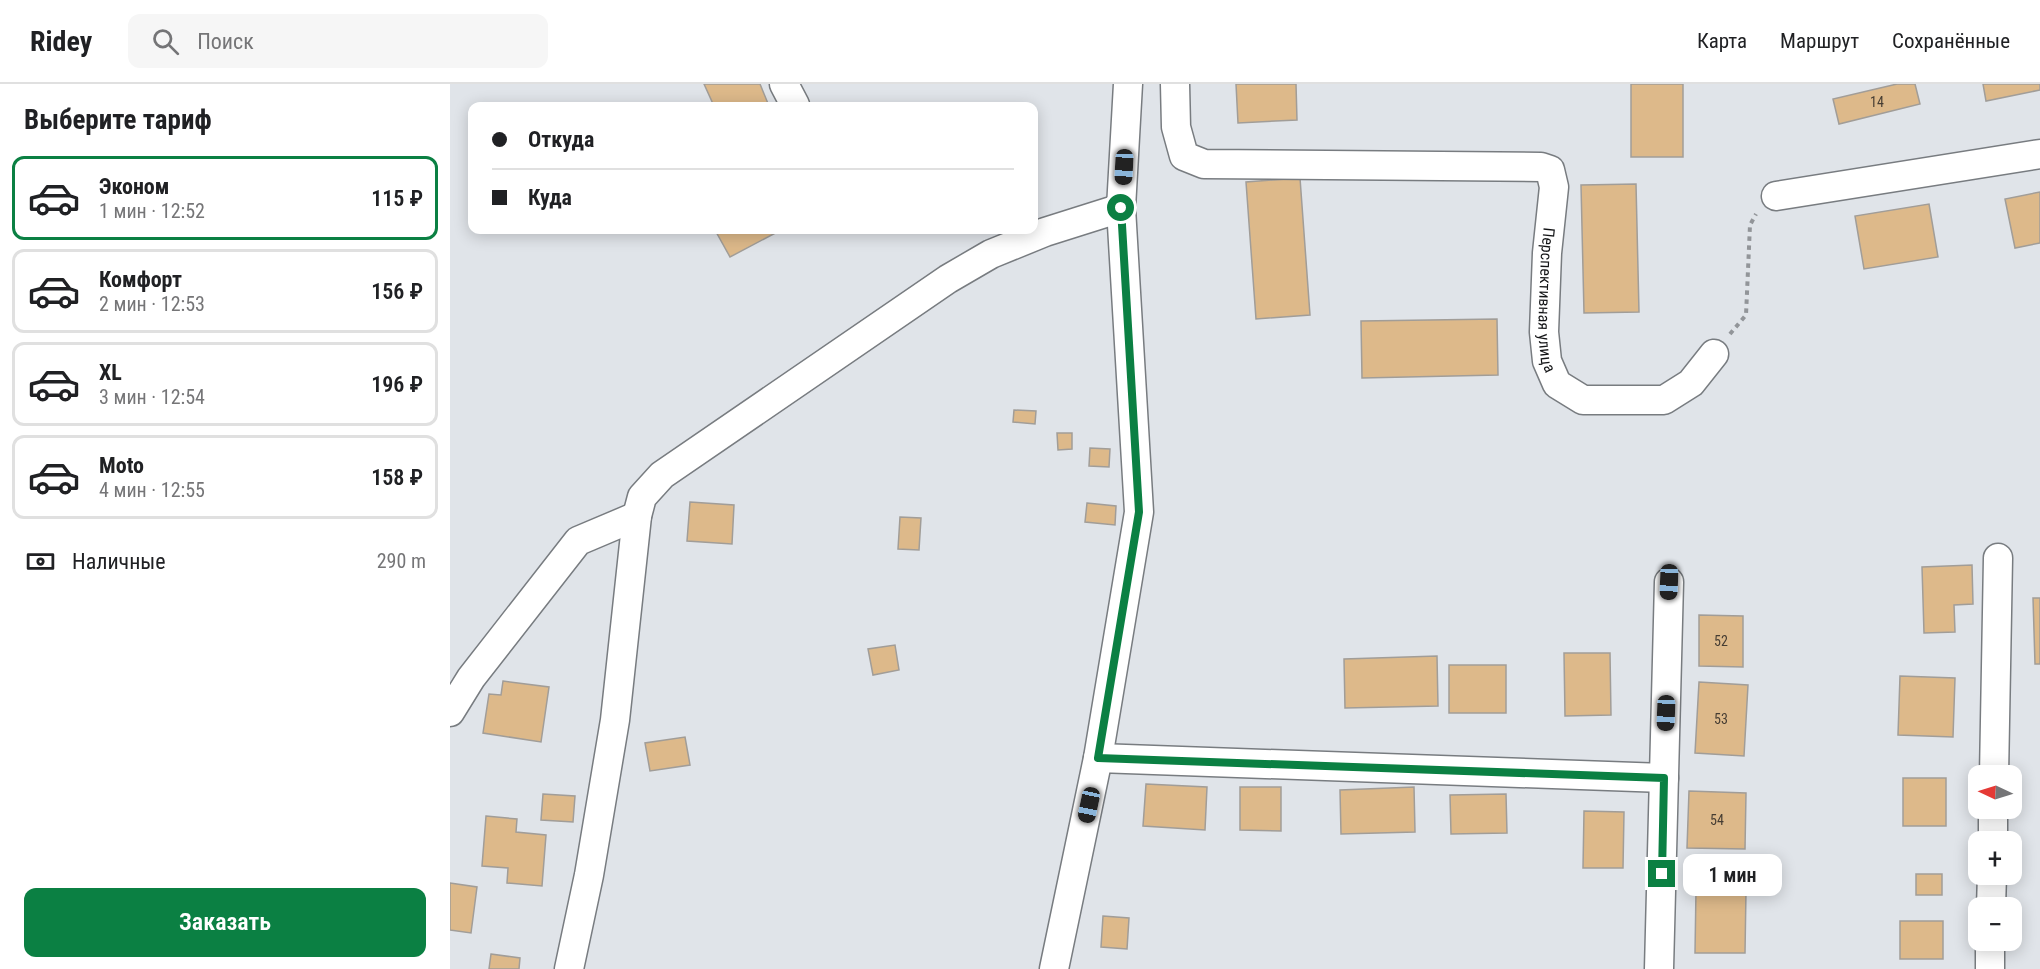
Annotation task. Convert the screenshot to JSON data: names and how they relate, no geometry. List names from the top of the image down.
{
  "streets": {
    "street": ["Перспективная улица"]
  },
  "house_numbers": [
    "14",
    "52",
    "53",
    "54"
  ],
  "north": "left",
  "page": {
    "header": "Ridey",
    "search": "Поиск",
    "nav": ["Карта", "Маршрут", "Сохранённые"],
    "heading": "Выберите тариф",
    "banner": ["Откуда", "Куда"],
    "list": [
      {
        "name": "Эконом",
        "note": "1 мин · 12:52",
        "value": "115 ₽"
      },
      {
        "name": "Комфорт",
        "note": "2 мин · 12:53",
        "value": "156 ₽"
      },
      {
        "name": "XL",
        "note": "3 мин · 12:54",
        "value": "196 ₽"
      },
      {
        "name": "Moto",
        "note": "4 мин · 12:55",
        "value": "158 ₽"
      }
    ],
    "pay": ["Наличные", "290 m"],
    "map_buttons": ["+", "−"],
    "bubble": "1 мин",
    "buttons": "Заказать"
  }
}
